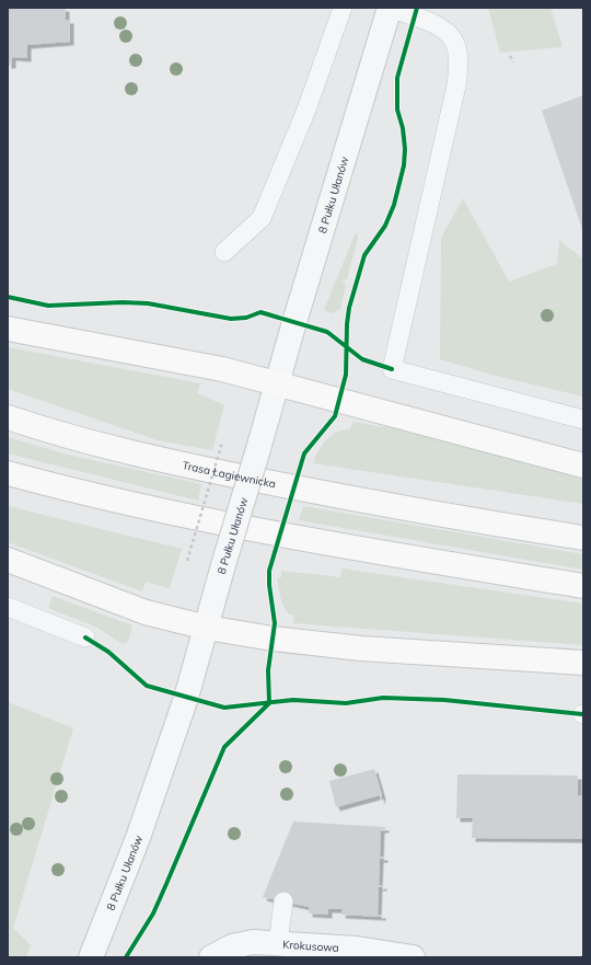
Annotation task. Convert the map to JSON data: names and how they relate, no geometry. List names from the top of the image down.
{
  "streets": {
    "main road": ["Trasa Łagiewnicka"],
    "street": ["8 Pułku Ułanów", "Krokusowa"]
  }
}
